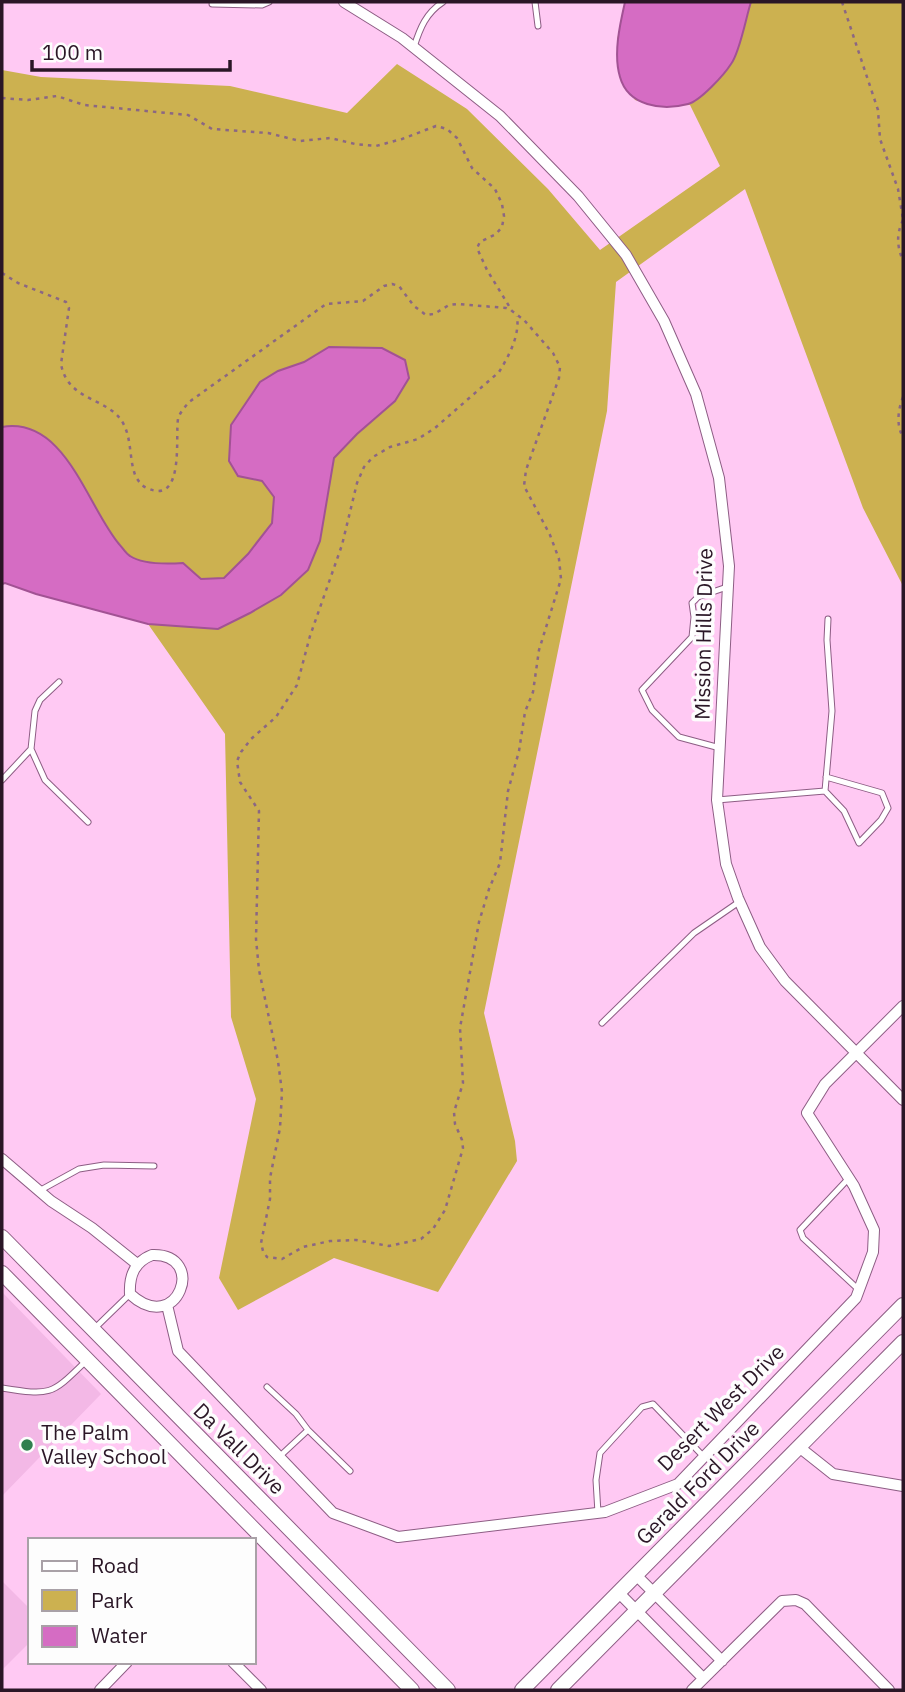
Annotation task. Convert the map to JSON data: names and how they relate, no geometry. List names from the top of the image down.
{
  "streets": {
    "main road": ["Da Vall Drive", "Gerald Ford Drive"],
    "street": ["Mission Hills Drive", "Desert West Drive"]
  },
  "crossings": [
    ["Mission Hills Drive", "Desert West Drive"]
  ],
  "places": ["The Palm Valley School"],
  "legend": ["Road", "Park", "Water"],
  "scale_bar": "100 m"
}
